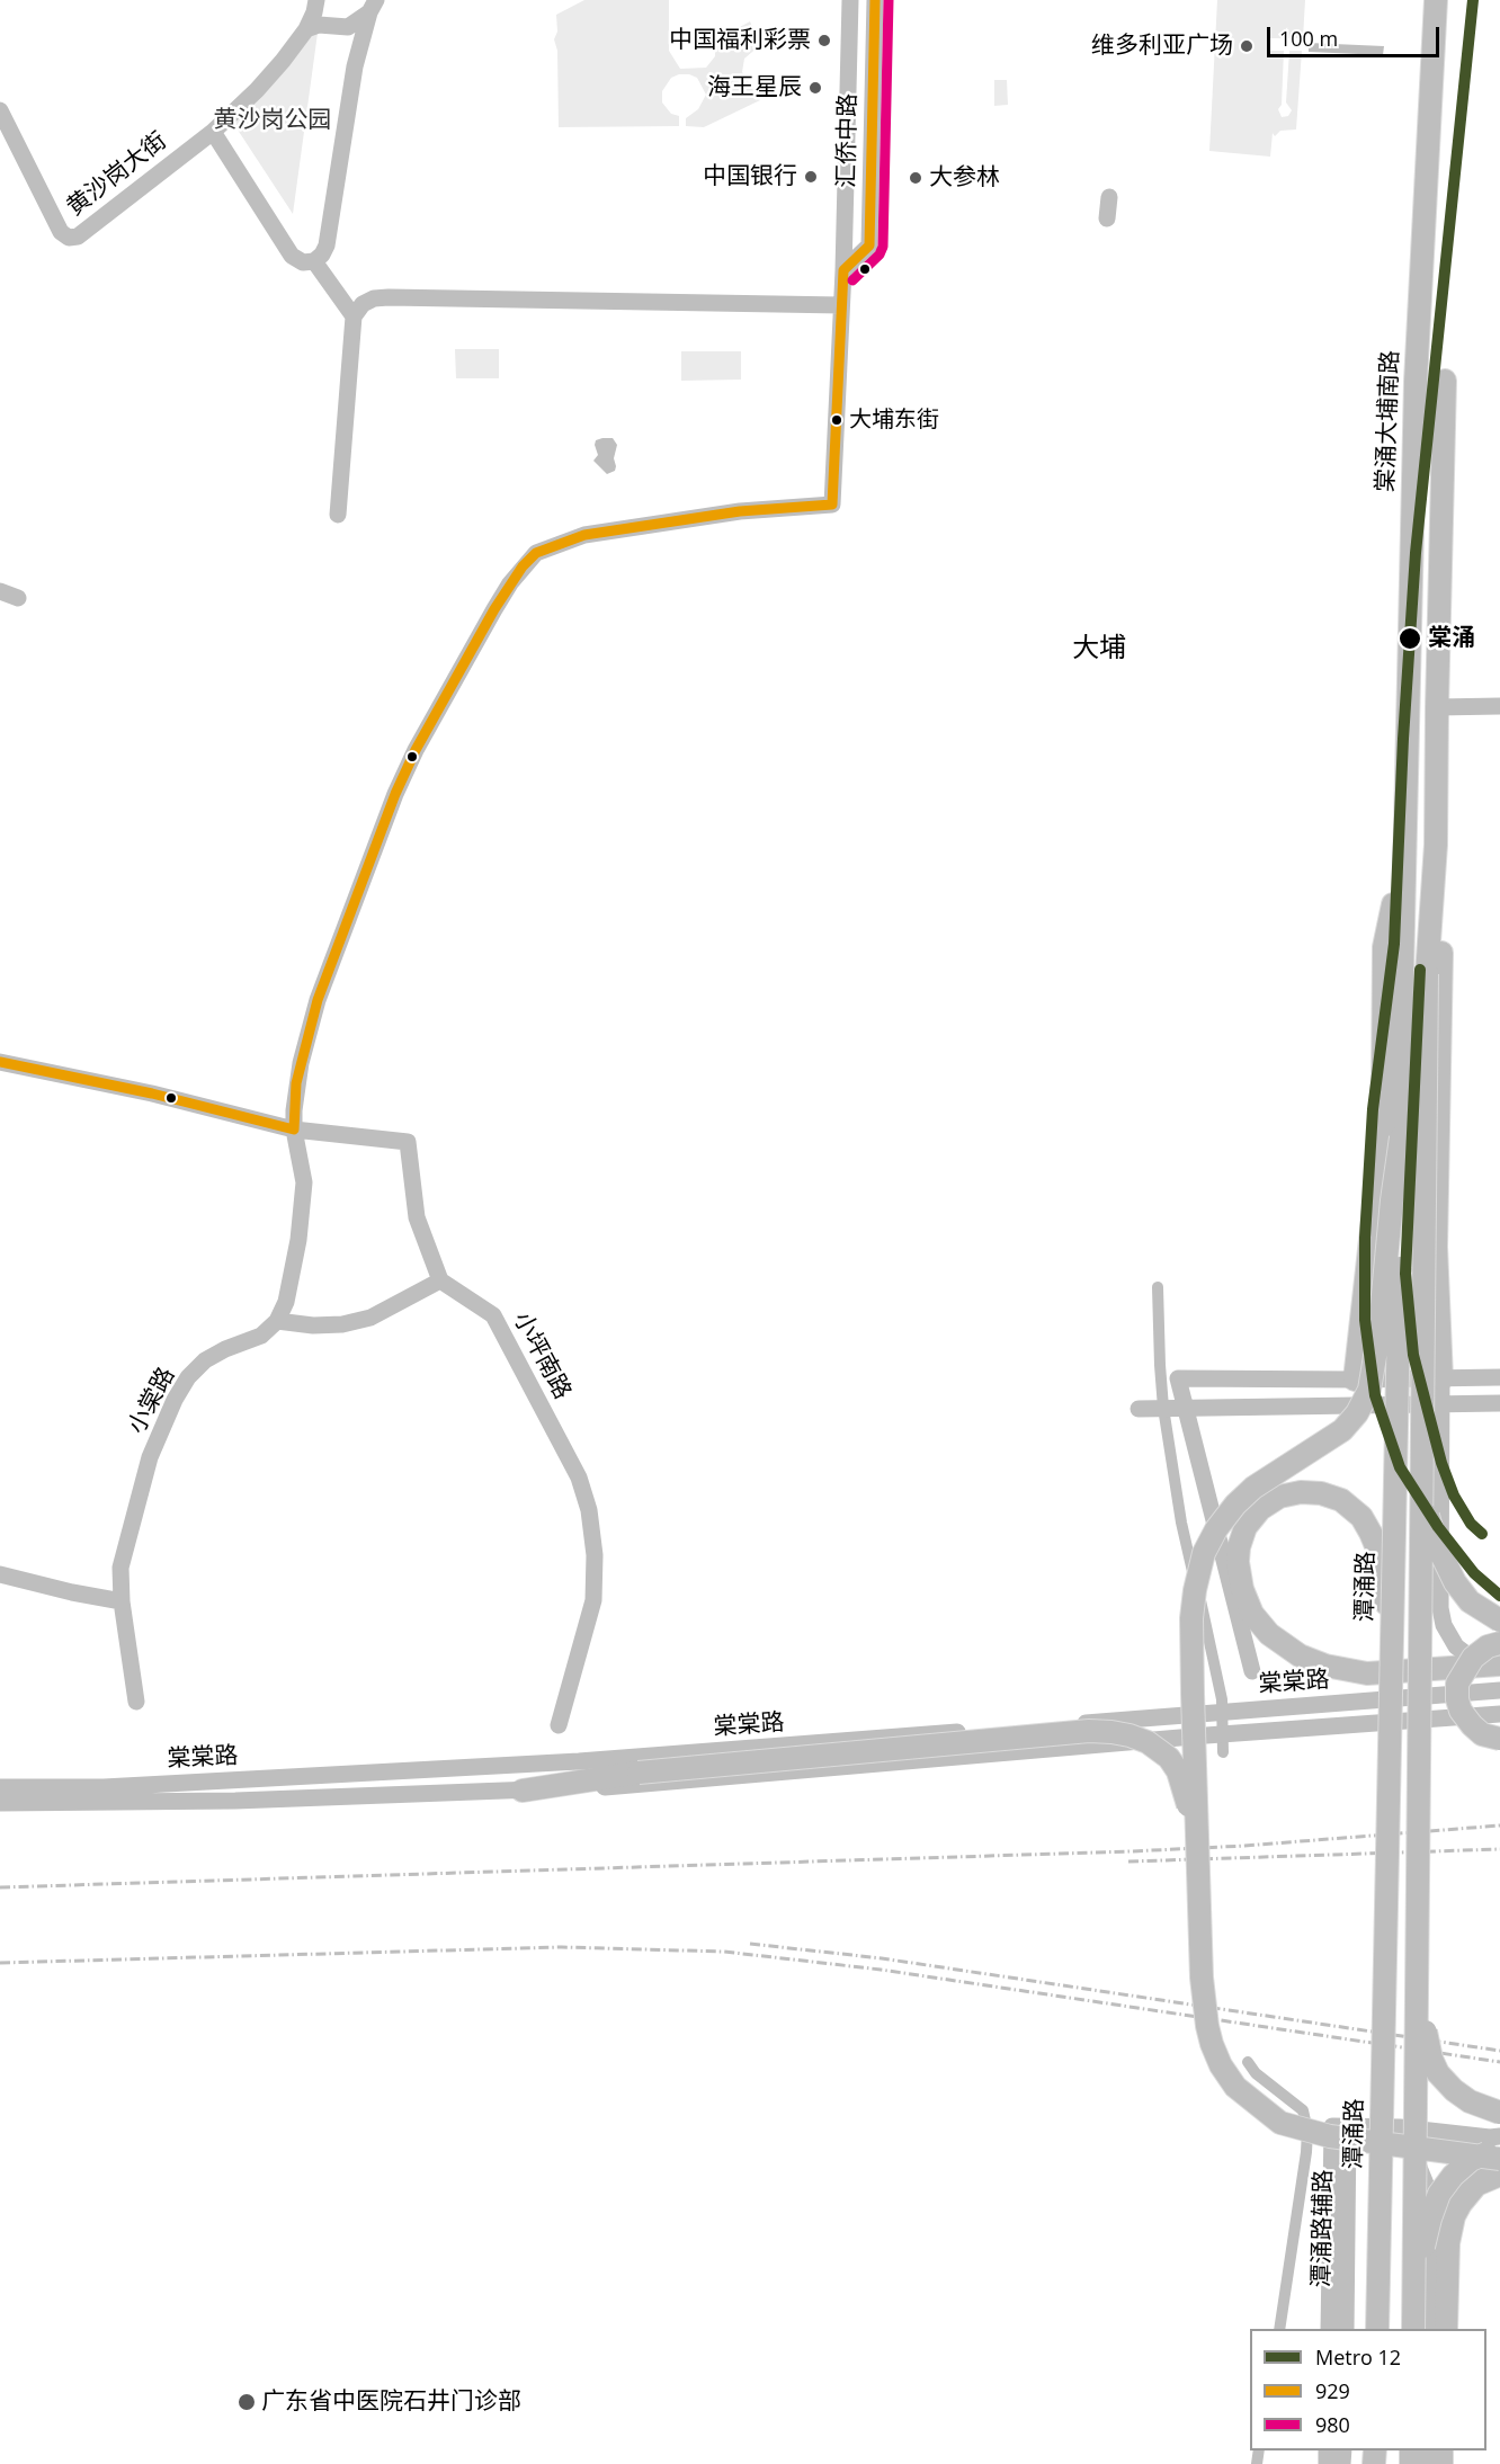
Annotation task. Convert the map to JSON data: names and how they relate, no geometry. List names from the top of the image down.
{
  "streets": {
    "main road": ["棠涌大埔南路", "潭涌路"],
    "street": [
      "汇侨中路",
      "黄沙岗大街",
      "小坪南路",
      "小棠路",
      "棠棠路",
      "潭涌路辅路"
    ]
  },
  "crossings": [
    ["棠涌大埔南路", "潭涌路"]
  ],
  "districts": ["大埔"],
  "parks": ["黄沙岗公园"],
  "places": [
    "中国福利彩票",
    "维多利亚广场",
    "海王星辰",
    "中国银行",
    "大参林",
    "大埔东街",
    "棠涌",
    "广东省中医院石井门诊部"
  ],
  "lines": ["metro line 12", "transit line 929", "transit line 980"],
  "legend": ["Metro 12", "929", "980"],
  "scale_bar": "100 m"
}
